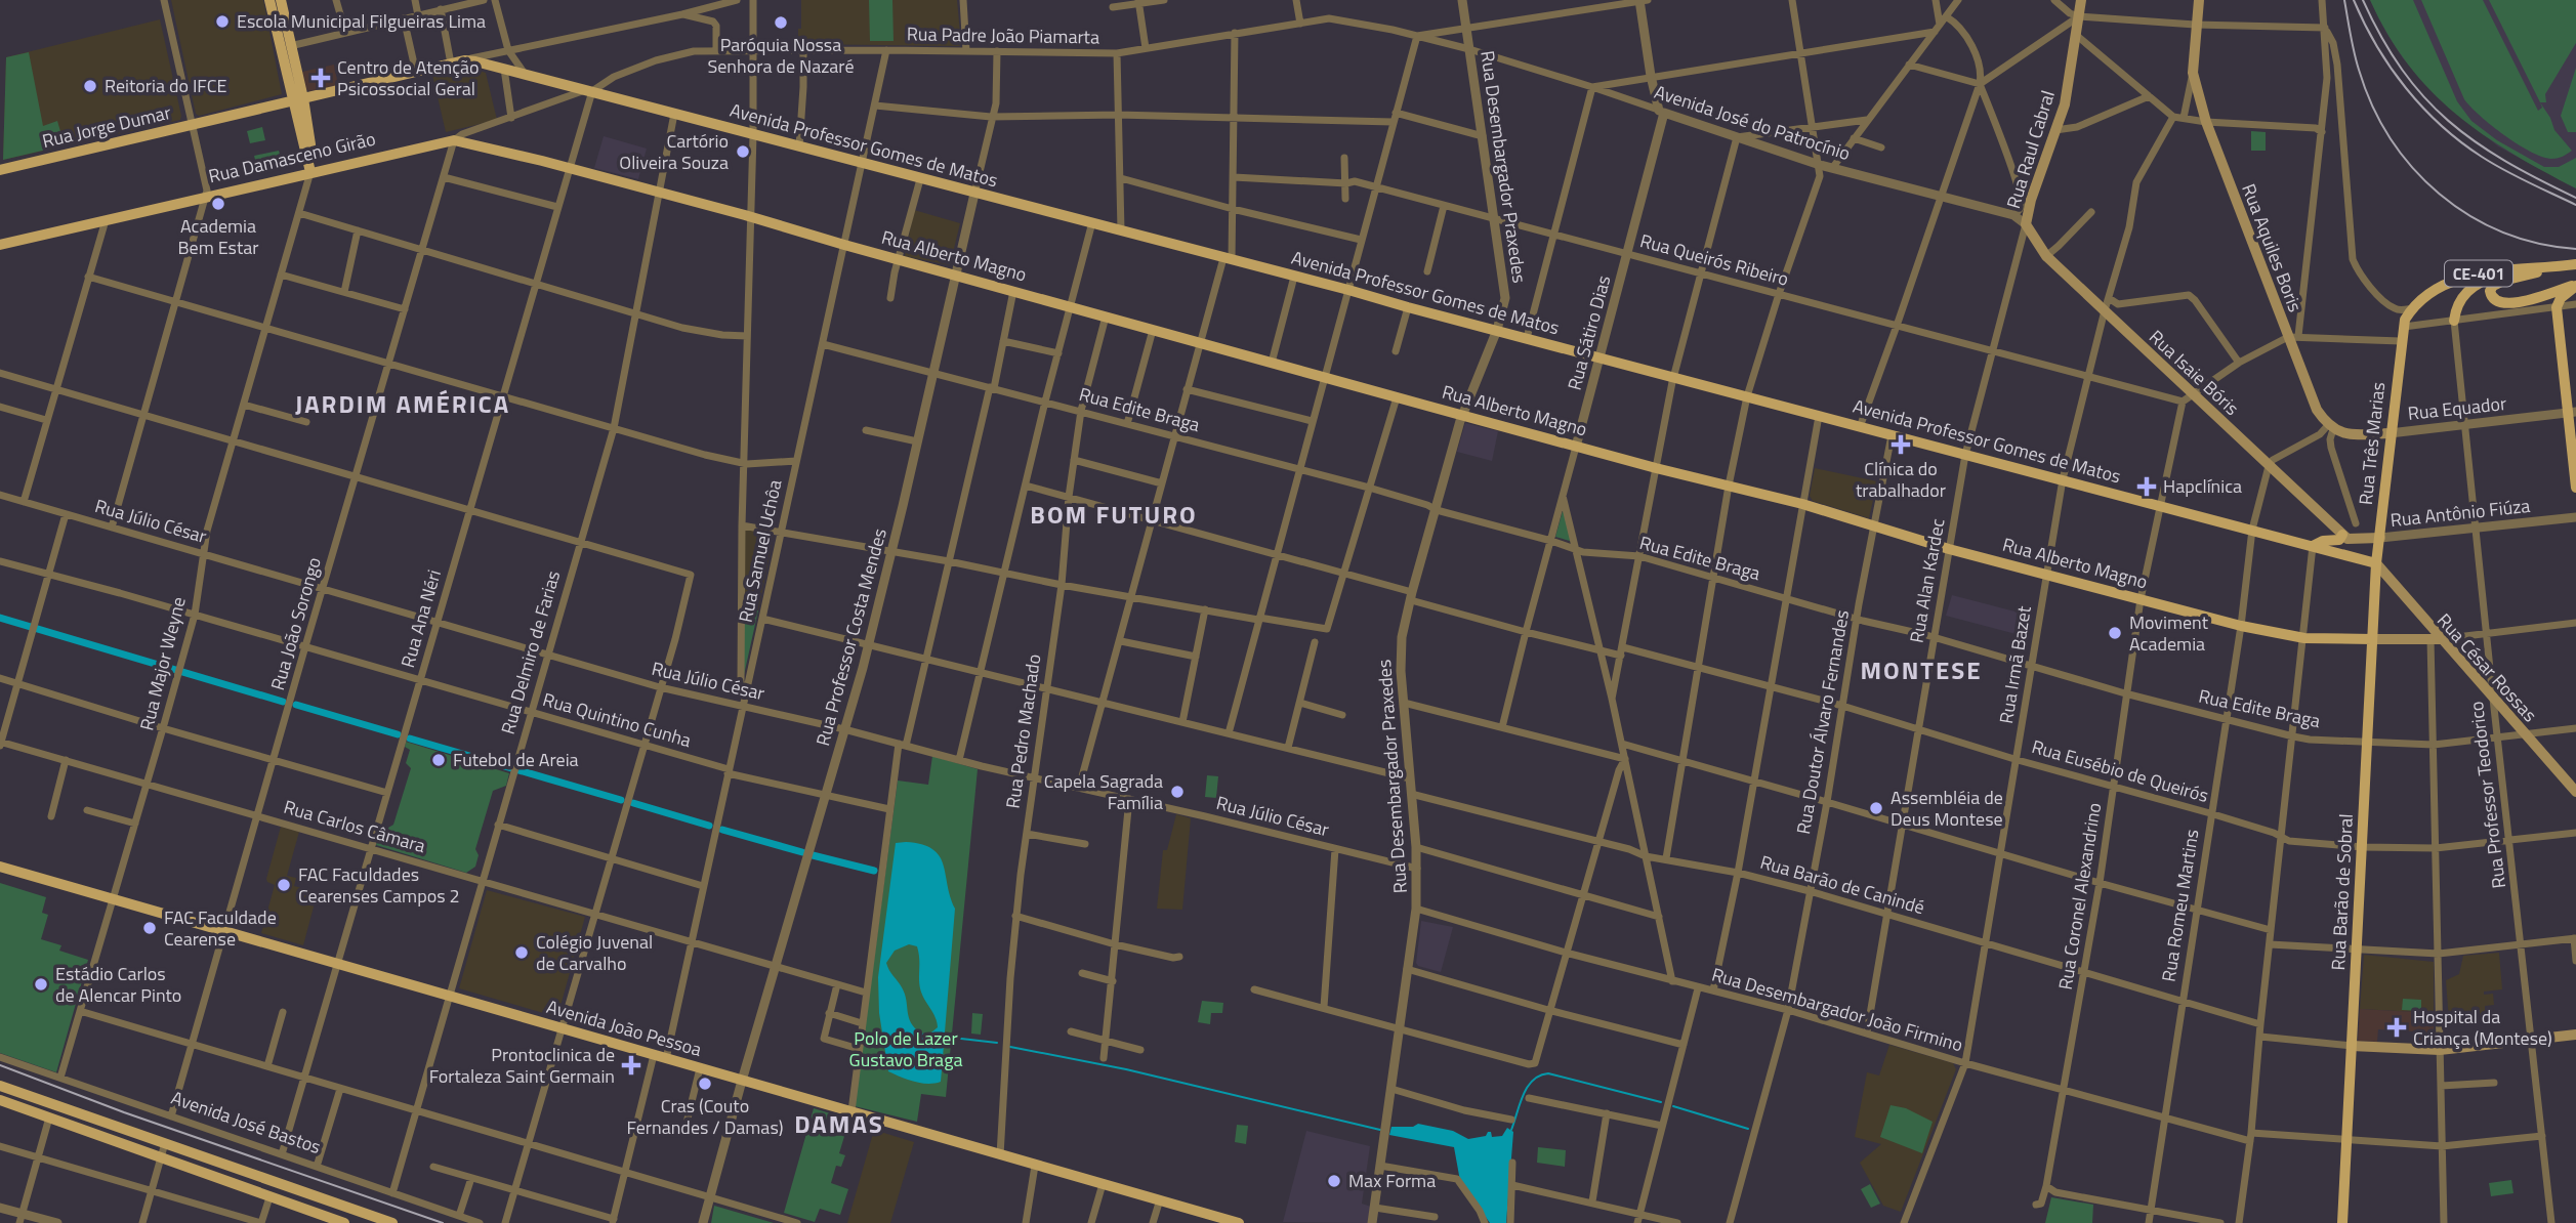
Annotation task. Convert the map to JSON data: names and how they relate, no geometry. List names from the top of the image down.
{
  "streets": {
    "main road": [
      "Rua Jorge Dumar",
      "Avenida Professor Gomes de Matos",
      "Rua Raul Cabral",
      "Rua Damasceno Girão",
      "Rua Aquiles Boris",
      "Rua Alberto Magno",
      "CE-401",
      "Rua Isaie Bóris",
      "Rua Equador",
      "Rua Três Marias",
      "Rua Antônio Fiúza",
      "Rua César Rossas",
      "Rua Barão de Sobral",
      "Avenida João Pessoa"
    ],
    "street": [
      "Rua Padre João Piamarta",
      "Avenida José do Patrocínio",
      "Rua Desembargador Praxedes",
      "Rua Queirós Ribeiro",
      "Rua Sátiro Dias",
      "Rua Edite Braga",
      "Rua Júlio César",
      "Rua Samuel Uchôa",
      "Rua Alan Kardec",
      "Rua Ana Néri",
      "Rua João Sorongo",
      "Rua Professor Costa Mendes",
      "Rua Delmiro de Farias",
      "Rua Major Weyne",
      "Rua Irmã Bazet",
      "Rua Quintino Cunha",
      "Rua Doutor Álvaro Fernandes",
      "Rua Pedro Machado",
      "Rua Eusébio de Queirós",
      "Rua Professor Teodorico",
      "Rua Carlos Câmara",
      "Rua Barão de Canindé",
      "Rua Coronel Alexandrino",
      "Rua Romeu Martins",
      "Rua Desembargador João Firmino",
      "Avenida José Bastos"
    ]
  },
  "crossings": [
    ["Rua Padre João Piamarta", "Avenida José do Patrocínio"],
    ["Rua Padre João Piamarta", "Rua Jorge Dumar"],
    ["Rua Padre João Piamarta", "Avenida Professor Gomes de Matos"],
    ["Rua Padre João Piamarta", "Rua Damasceno Girão"],
    ["Rua Padre João Piamarta", "Rua Desembargador Praxedes"],
    ["Rua Padre João Piamarta", "Rua Samuel Uchôa"],
    ["Rua Padre João Piamarta", "Rua Ana Néri"],
    ["Rua Padre João Piamarta", "Rua Professor Costa Mendes"],
    ["Avenida José do Patrocínio", "Rua Raul Cabral"],
    ["Avenida José do Patrocínio", "Rua Desembargador Praxedes"],
    ["Avenida José do Patrocínio", "Rua Sátiro Dias"],
    ["Avenida José do Patrocínio", "Rua Isaie Bóris"],
    ["Avenida José do Patrocínio", "Rua Alan Kardec"],
    ["Rua Jorge Dumar", "Avenida Professor Gomes de Matos"],
    ["Avenida Professor Gomes de Matos", "Rua Damasceno Girão"],
    ["Avenida Professor Gomes de Matos", "Rua Desembargador Praxedes"],
    ["Avenida Professor Gomes de Matos", "Rua Sátiro Dias"],
    ["Avenida Professor Gomes de Matos", "Rua Três Marias"],
    ["Avenida Professor Gomes de Matos", "Rua Samuel Uchôa"],
    ["Avenida Professor Gomes de Matos", "Rua Alan Kardec"],
    ["Avenida Professor Gomes de Matos", "Rua Ana Néri"],
    ["Avenida Professor Gomes de Matos", "Rua Professor Costa Mendes"],
    ["Avenida Professor Gomes de Matos", "Rua Delmiro de Farias"],
    ["Avenida Professor Gomes de Matos", "Rua Irmã Bazet"],
    ["Avenida Professor Gomes de Matos", "Rua César Rossas"],
    ["Avenida Professor Gomes de Matos", "Rua Doutor Álvaro Fernandes"],
    ["Avenida Professor Gomes de Matos", "Rua Barão de Sobral"],
    ["Avenida Professor Gomes de Matos", "Rua Coronel Alexandrino"],
    ["Avenida Professor Gomes de Matos", "Rua Romeu Martins"],
    ["Rua Raul Cabral", "Rua Isaie Bóris"],
    ["Rua Raul Cabral", "Rua Alan Kardec"],
    ["Rua Damasceno Girão", "Rua Alberto Magno"],
    ["Rua Damasceno Girão", "Rua Ana Néri"],
    ["Rua Damasceno Girão", "Rua João Sorongo"],
    ["Rua Damasceno Girão", "Rua Major Weyne"],
    ["Rua Desembargador Praxedes", "Rua Alberto Magno"],
    ["Rua Desembargador Praxedes", "Rua Queirós Ribeiro"],
    ["Rua Desembargador Praxedes", "Rua Edite Braga"],
    ["Rua Desembargador Praxedes", "Rua Júlio César"],
    ["Rua Desembargador Praxedes", "Rua Eusébio de Queirós"],
    ["Rua Desembargador Praxedes", "Rua Barão de Canindé"],
    ["Rua Desembargador Praxedes", "Rua Desembargador João Firmino"],
    ["Rua Aquiles Boris", "Rua Equador"],
    ["Rua Alberto Magno", "Rua Sátiro Dias"],
    ["Rua Alberto Magno", "Rua Samuel Uchôa"],
    ["Rua Alberto Magno", "Rua Alan Kardec"],
    ["Rua Alberto Magno", "Rua Ana Néri"],
    ["Rua Alberto Magno", "Rua João Sorongo"],
    ["Rua Alberto Magno", "Rua Professor Costa Mendes"],
    ["Rua Alberto Magno", "Rua Delmiro de Farias"],
    ["Rua Alberto Magno", "Rua Irmã Bazet"],
    ["Rua Alberto Magno", "Rua César Rossas"],
    ["Rua Alberto Magno", "Rua Doutor Álvaro Fernandes"],
    ["Rua Alberto Magno", "Rua Pedro Machado"],
    ["Rua Alberto Magno", "Rua Professor Teodorico"],
    ["Rua Alberto Magno", "Rua Barão de Sobral"],
    ["Rua Alberto Magno", "Rua Coronel Alexandrino"],
    ["Rua Alberto Magno", "Rua Romeu Martins"],
    ["Rua Queirós Ribeiro", "Rua Sátiro Dias"],
    ["Rua Queirós Ribeiro", "Rua Alan Kardec"],
    ["Rua Queirós Ribeiro", "Rua Irmã Bazet"],
    ["Rua Queirós Ribeiro", "Rua Coronel Alexandrino"],
    ["CE-401", "Rua Três Marias"],
    ["Rua Sátiro Dias", "Rua Edite Braga"],
    ["Rua Sátiro Dias", "Rua Eusébio de Queirós"],
    ["Rua Isaie Bóris", "Rua Antônio Fiúza"],
    ["Rua Isaie Bóris", "Rua Alan Kardec"],
    ["Rua Isaie Bóris", "Rua Irmã Bazet"],
    ["Rua Isaie Bóris", "Rua Romeu Martins"],
    ["Rua Equador", "Rua Três Marias"],
    ["Rua Equador", "Rua Professor Teodorico"],
    ["Rua Edite Braga", "Rua Samuel Uchôa"],
    ["Rua Edite Braga", "Rua Alan Kardec"],
    ["Rua Edite Braga", "Rua Professor Costa Mendes"],
    ["Rua Edite Braga", "Rua Irmã Bazet"],
    ["Rua Edite Braga", "Rua César Rossas"],
    ["Rua Edite Braga", "Rua Doutor Álvaro Fernandes"],
    ["Rua Edite Braga", "Rua Pedro Machado"],
    ["Rua Edite Braga", "Rua Professor Teodorico"],
    ["Rua Edite Braga", "Rua Barão de Sobral"],
    ["Rua Edite Braga", "Rua Coronel Alexandrino"],
    ["Rua Edite Braga", "Rua Romeu Martins"],
    ["Rua Três Marias", "Rua Antônio Fiúza"],
    ["Rua Três Marias", "Rua César Rossas"],
    ["Rua Três Marias", "Rua Barão de Sobral"],
    ["Rua Antônio Fiúza", "Rua Professor Teodorico"],
    ["Rua Júlio César", "Rua Samuel Uchôa"],
    ["Rua Júlio César", "Rua Ana Néri"],
    ["Rua Júlio César", "Rua João Sorongo"],
    ["Rua Júlio César", "Rua Professor Costa Mendes"],
    ["Rua Júlio César", "Rua Delmiro de Farias"],
    ["Rua Júlio César", "Rua Major Weyne"],
    ["Rua Júlio César", "Rua Pedro Machado"],
    ["Rua Samuel Uchôa", "Rua Quintino Cunha"],
    ["Rua Samuel Uchôa", "Rua Carlos Câmara"],
    ["Rua Samuel Uchôa", "Avenida João Pessoa"],
    ["Rua Alan Kardec", "Rua Eusébio de Queirós"],
    ["Rua Alan Kardec", "Rua Barão de Canindé"],
    ["Rua Alan Kardec", "Rua Desembargador João Firmino"],
    ["Rua Ana Néri", "Rua Quintino Cunha"],
    ["Rua Ana Néri", "Rua Carlos Câmara"],
    ["Rua Ana Néri", "Avenida João Pessoa"],
    ["Rua Ana Néri", "Avenida José Bastos"],
    ["Rua João Sorongo", "Rua Quintino Cunha"],
    ["Rua João Sorongo", "Rua Carlos Câmara"],
    ["Rua João Sorongo", "Avenida João Pessoa"],
    ["Rua João Sorongo", "Avenida José Bastos"],
    ["Rua Professor Costa Mendes", "Rua Quintino Cunha"],
    ["Rua Professor Costa Mendes", "Rua Carlos Câmara"],
    ["Rua Professor Costa Mendes", "Avenida João Pessoa"],
    ["Rua Delmiro de Farias", "Rua Quintino Cunha"],
    ["Rua Delmiro de Farias", "Rua Carlos Câmara"],
    ["Rua Delmiro de Farias", "Avenida João Pessoa"],
    ["Rua Delmiro de Farias", "Avenida José Bastos"],
    ["Rua Major Weyne", "Rua Quintino Cunha"],
    ["Rua Major Weyne", "Rua Carlos Câmara"],
    ["Rua Major Weyne", "Avenida João Pessoa"],
    ["Rua Major Weyne", "Avenida José Bastos"],
    ["Rua Irmã Bazet", "Rua Eusébio de Queirós"],
    ["Rua Irmã Bazet", "Rua Barão de Canindé"],
    ["Rua Irmã Bazet", "Rua Desembargador João Firmino"],
    ["Rua César Rossas", "Rua Professor Teodorico"],
    ["Rua César Rossas", "Rua Barão de Sobral"],
    ["Rua Doutor Álvaro Fernandes", "Rua Eusébio de Queirós"],
    ["Rua Doutor Álvaro Fernandes", "Rua Barão de Canindé"],
    ["Rua Doutor Álvaro Fernandes", "Rua Desembargador João Firmino"],
    ["Rua Pedro Machado", "Rua Eusébio de Queirós"],
    ["Rua Pedro Machado", "Avenida João Pessoa"],
    ["Rua Eusébio de Queirós", "Rua Professor Teodorico"],
    ["Rua Eusébio de Queirós", "Rua Barão de Sobral"],
    ["Rua Eusébio de Queirós", "Rua Coronel Alexandrino"],
    ["Rua Eusébio de Queirós", "Rua Romeu Martins"],
    ["Rua Professor Teodorico", "Rua Desembargador João Firmino"],
    ["Rua Barão de Canindé", "Rua Coronel Alexandrino"],
    ["Rua Barão de Canindé", "Rua Romeu Martins"],
    ["Rua Barão de Sobral", "Rua Desembargador João Firmino"],
    ["Rua Coronel Alexandrino", "Rua Desembargador João Firmino"],
    ["Rua Romeu Martins", "Rua Desembargador João Firmino"]
  ],
  "districts": [
    "JARDIM AMÉRICA",
    "BOM FUTURO",
    "MONTESE",
    "DAMAS"
  ],
  "parks": ["Polo de Lazer Gustavo Braga"],
  "places": {
    "other": [
      "Escola Municipal Filgueiras Lima",
      "Paróquia Nossa Senhora de Nazaré",
      "Reitoria do IFCE",
      "Cartório Oliveira Souza",
      "Academia Bem Estar",
      "Moviment Academia",
      "Futebol de Areia",
      "Capela Sagrada Família",
      "Assembléia de Deus Montese",
      "FAC Faculdades Cearenses Campos 2",
      "FAC Faculdade Cearense",
      "Colégio Juvenal de Carvalho",
      "Estádio Carlos de Alencar Pinto",
      "Cras (Couto Fernandes / Damas)",
      "Max Forma"
    ],
    "health": [
      "Centro de Atenção Psicossocial Geral",
      "Clínica do trabalhador",
      "Hapclínica",
      "Hospital da Criança (Montese)",
      "Prontoclinica de Fortaleza Saint Germain"
    ]
  }
}
